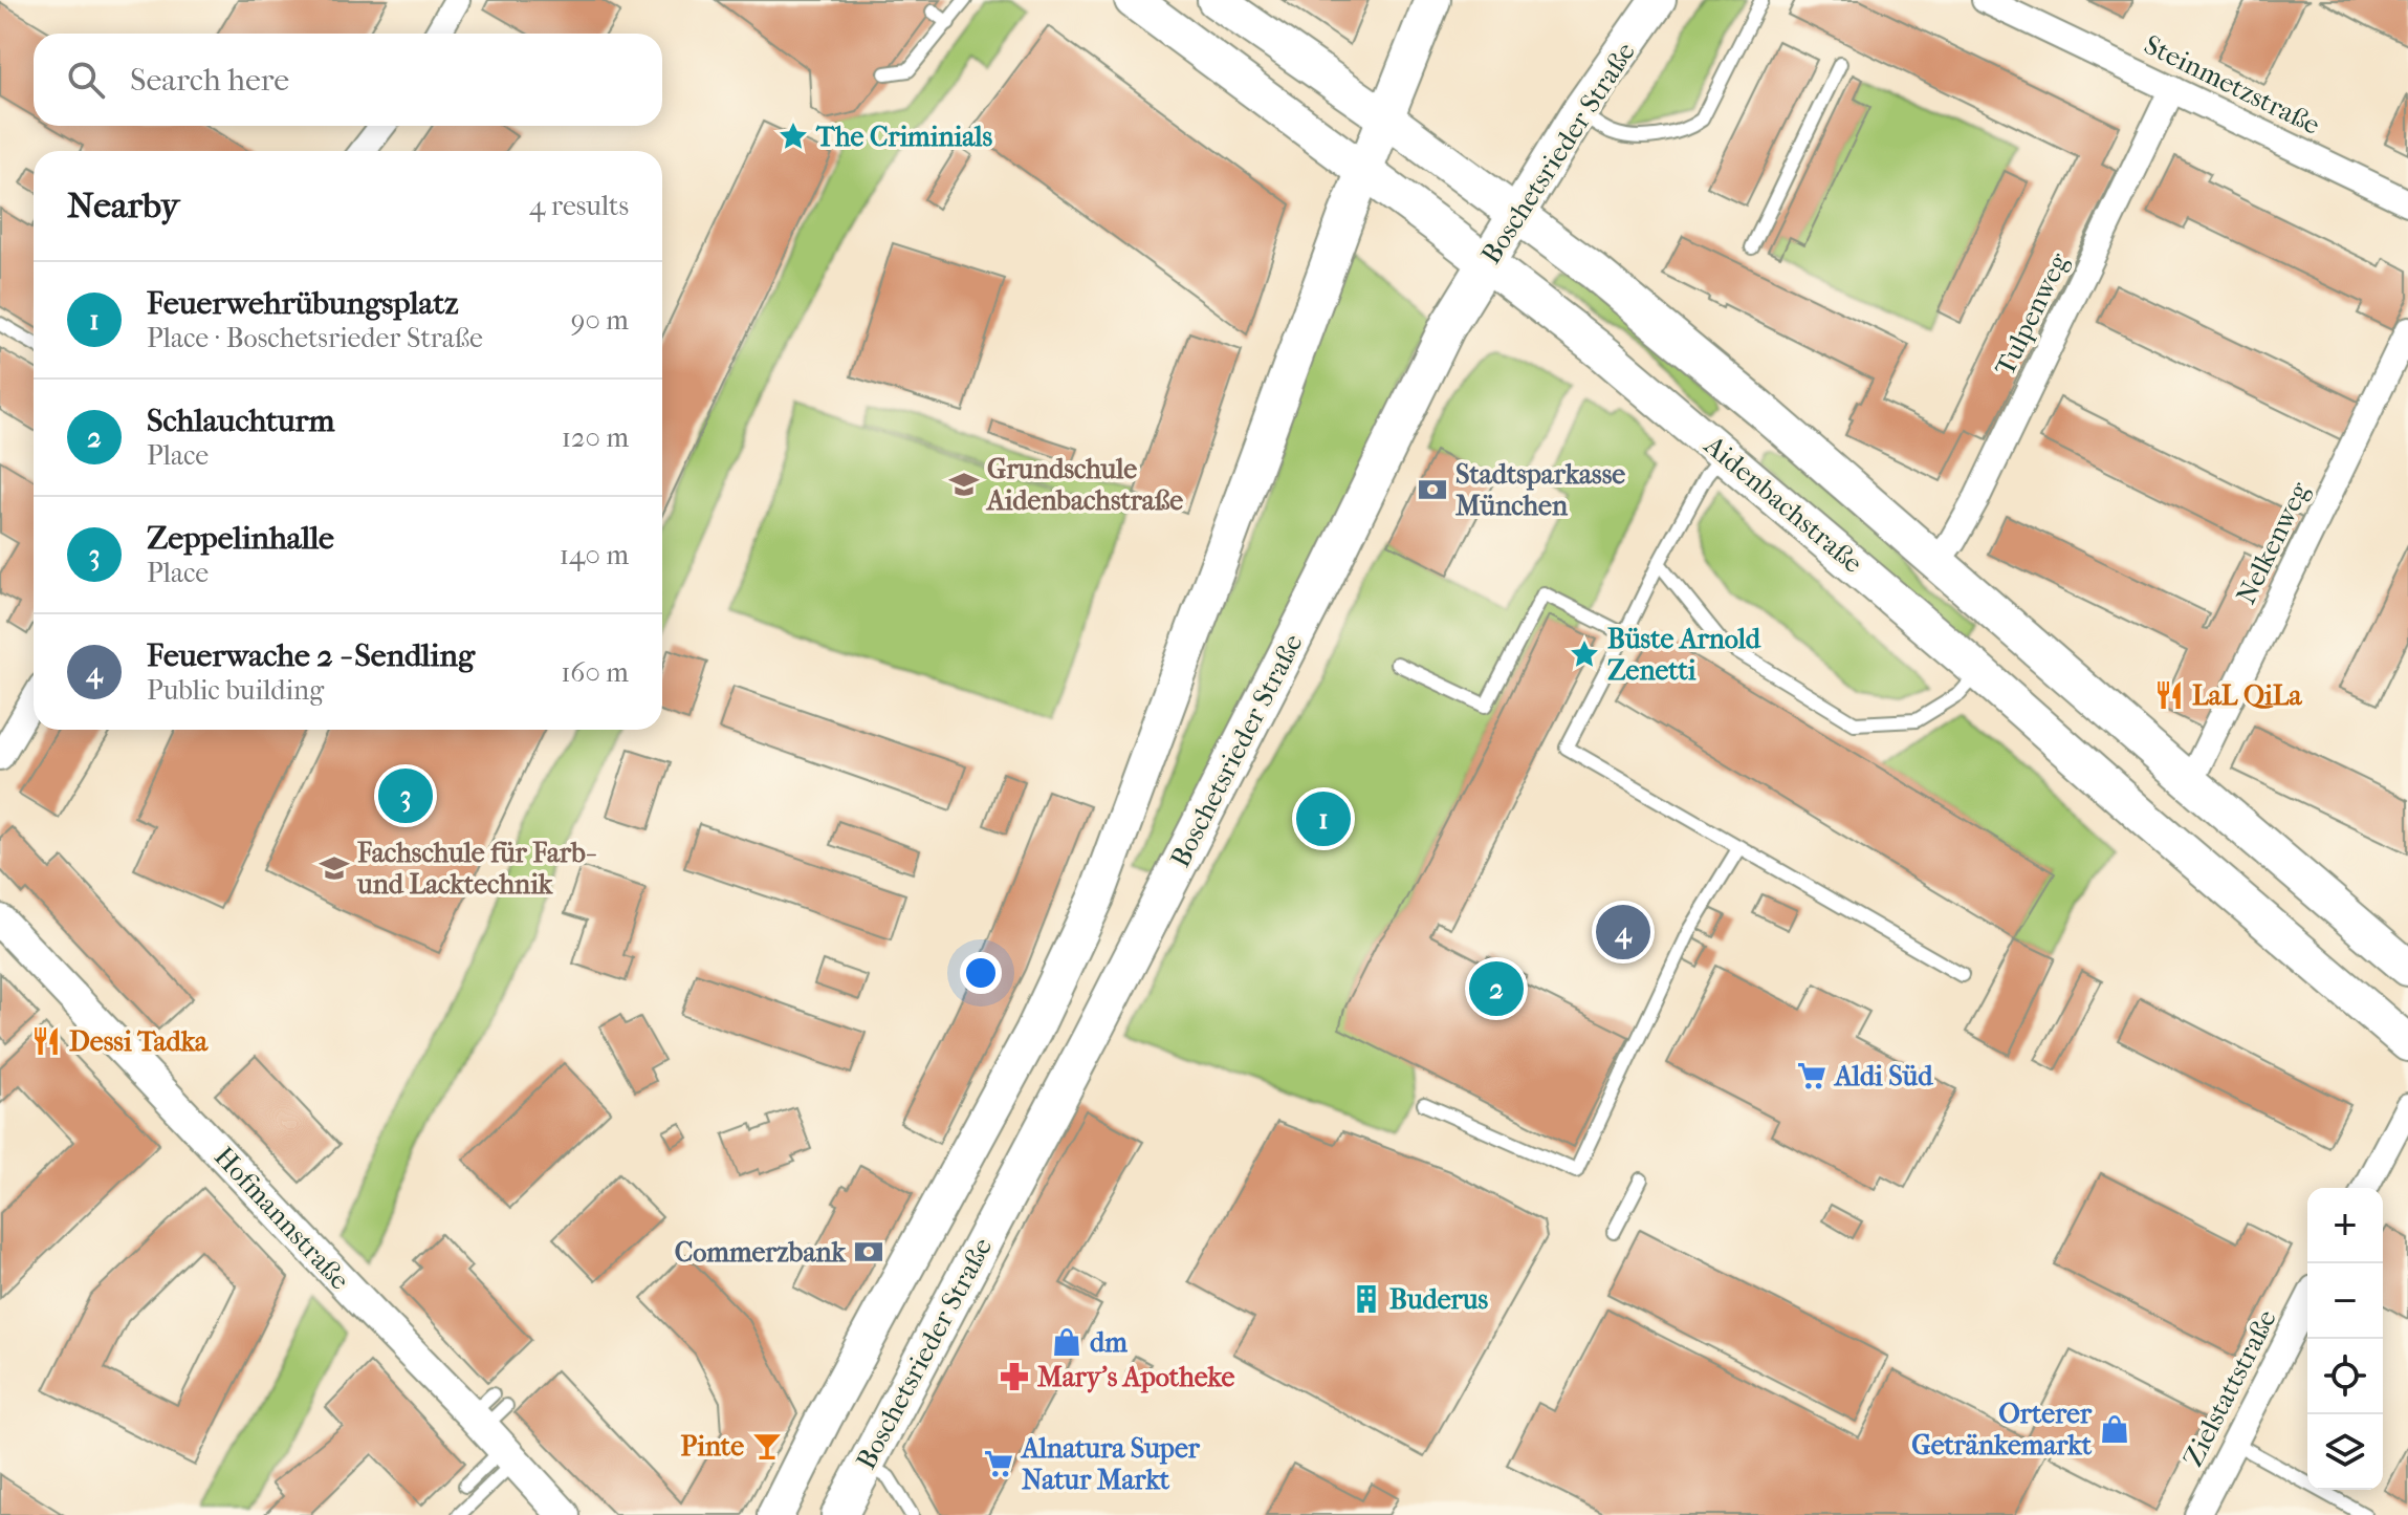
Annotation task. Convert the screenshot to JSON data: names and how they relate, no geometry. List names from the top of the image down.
{
  "streets": {
    "main road": ["Boschetsrieder Straße", "Aidenbachstraße"],
    "street": [
      "Steinmetzstraße",
      "Tulpenweg",
      "Nelkenweg",
      "Hofmannstraße",
      "Zielstattstraße"
    ]
  },
  "crossings": [
    ["Steinmetzstraße", "Tulpenweg"],
    ["Boschetsrieder Straße", "Aidenbachstraße"],
    ["Tulpenweg", "Aidenbachstraße"],
    ["Aidenbachstraße", "Nelkenweg"]
  ],
  "places": {
    "place": ["The Criminials", "Büste Arnold Zenetti"],
    "school or university": ["Grundschule Aidenbachstraße", "Fachschule für Farb- und Lacktechnik"],
    "bank": ["Stadtsparkasse München", "Commerzbank"],
    "restaurant": ["LaL QiLa", "Dessi Tadka"],
    "supermarket": ["Aldi Süd", "Alnatura Super Natur Markt"],
    "building": ["Buderus"],
    "shop": ["dm", "Orterer Getränkemarkt"],
    "pharmacy": ["Mary's Apotheke"],
    "bar": ["Pinte"]
  },
  "page": {
    "search": "Search here",
    "heading": ["Nearby", "4 results"],
    "list": [
      {
        "mark": "1",
        "name": "Feuerwehrübungsplatz",
        "note": "Place · Boschetsrieder Straße",
        "value": "90 m"
      },
      {
        "mark": "2",
        "name": "Schlauchturm",
        "note": "Place",
        "value": "120 m"
      },
      {
        "mark": "3",
        "name": "Zeppelinhalle",
        "note": "Place",
        "value": "140 m"
      },
      {
        "mark": "4",
        "name": "Feuerwache 2 - Sendling",
        "note": "Public building",
        "value": "160 m"
      }
    ],
    "pins": [
      "3",
      "1",
      "4",
      "2"
    ],
    "map_buttons": ["+", "−"]
  }
}
